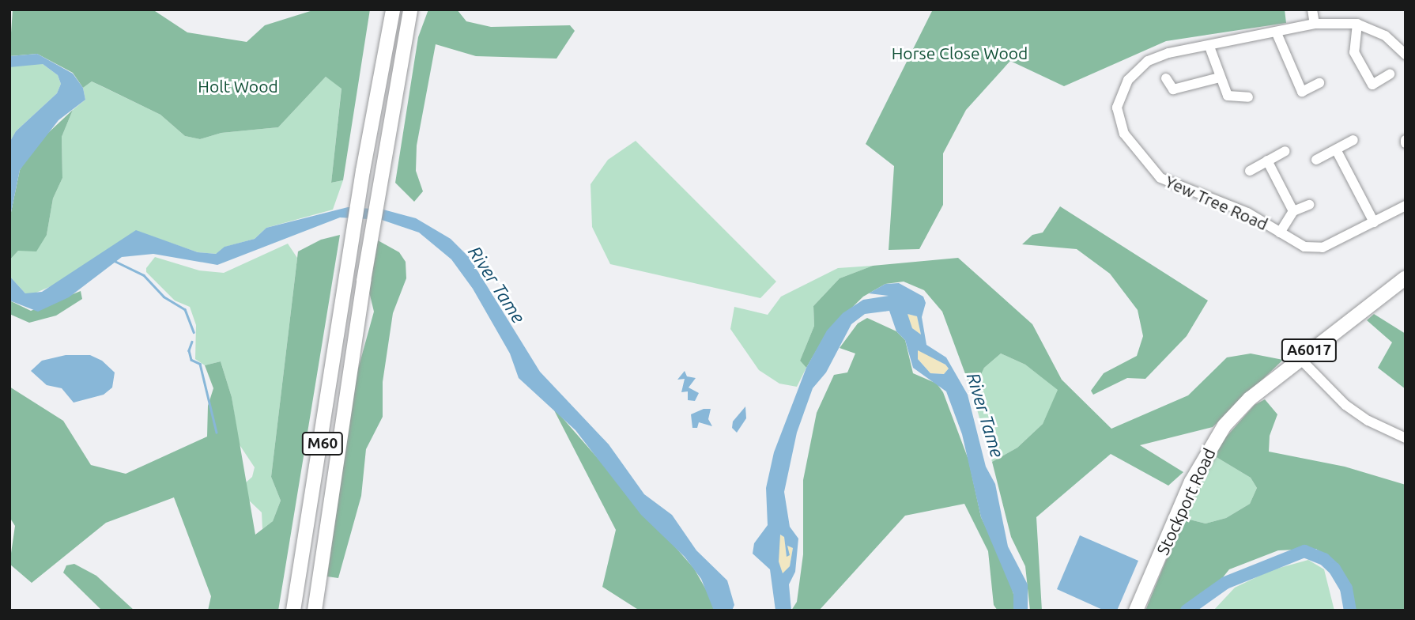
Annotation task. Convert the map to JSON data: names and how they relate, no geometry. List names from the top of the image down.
{
  "streets": {
    "highway": ["A6017", "M60", "Stockport Road"],
    "street": ["Yew Tree Road"]
  },
  "water": ["River Tame"],
  "parks": ["Horse Close Wood", "Holt Wood"]
}
